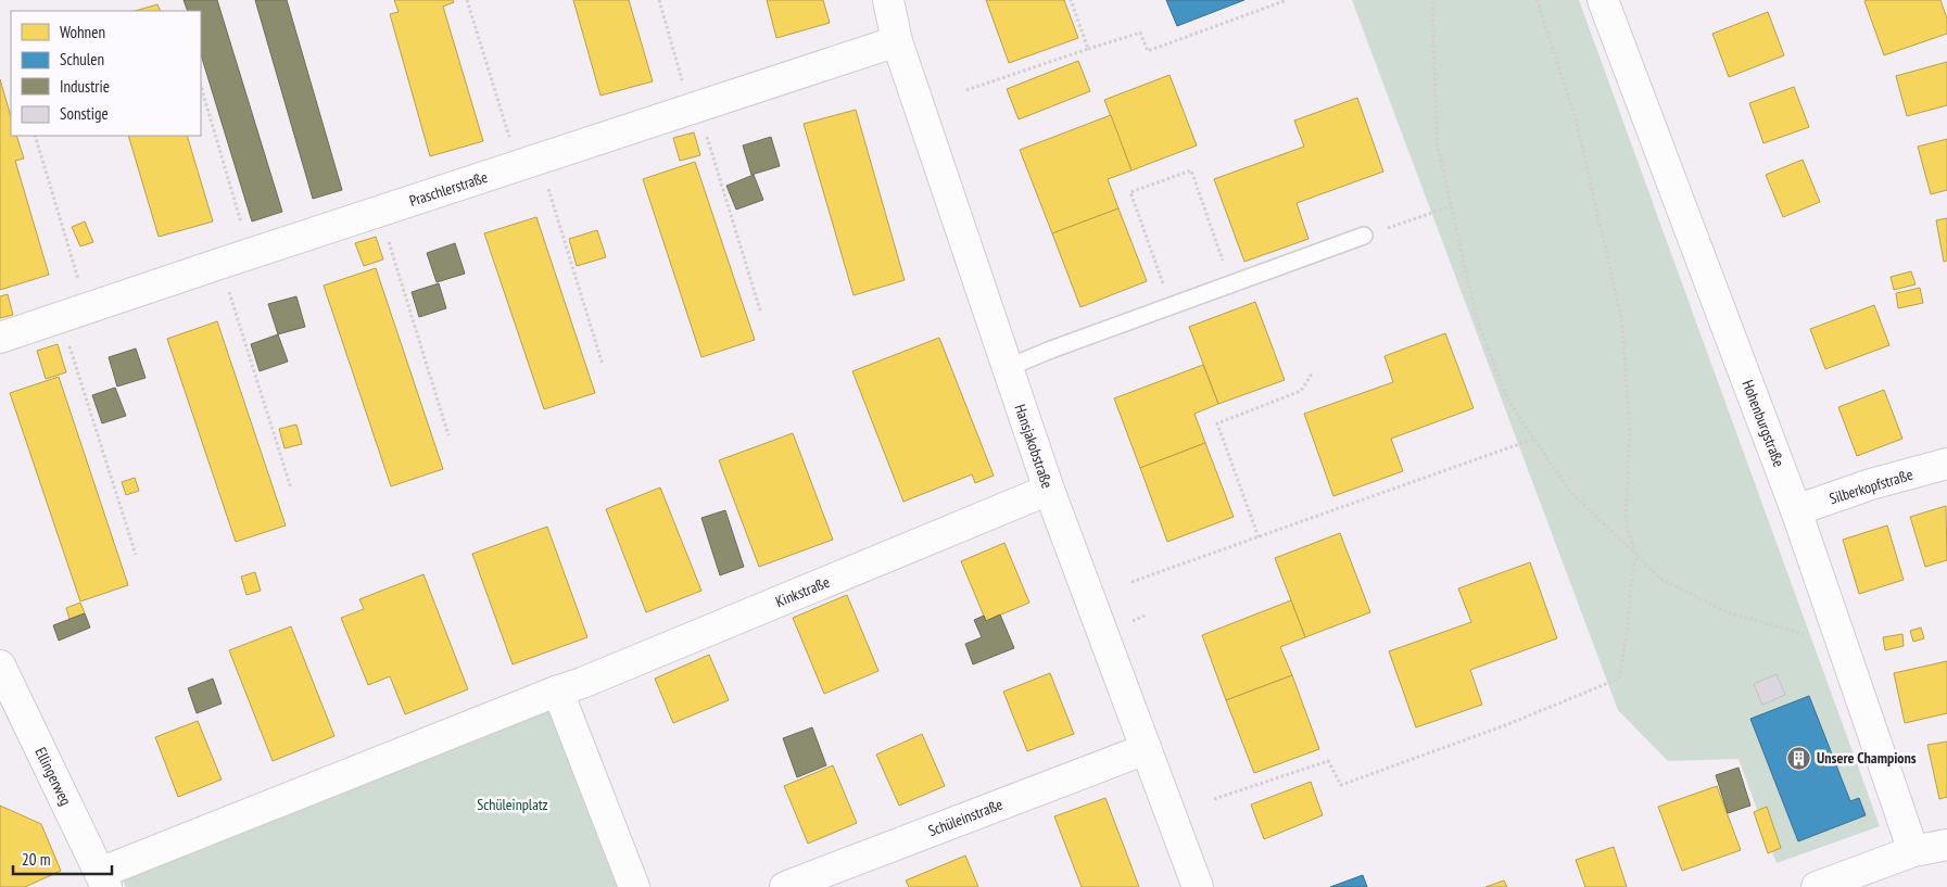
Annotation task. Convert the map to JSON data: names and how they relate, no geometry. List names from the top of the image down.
{
  "streets": {
    "street": [
      "Praschlerstraße",
      "Hohenburgstraße",
      "Hansjakobstraße",
      "Silberkopfstraße",
      "Kinkstraße",
      "Ellingerweg",
      "Schüleinstraße"
    ]
  },
  "crossings": [
    ["Praschlerstraße", "Hansjakobstraße"],
    ["Hohenburgstraße", "Silberkopfstraße"],
    ["Hansjakobstraße", "Kinkstraße"],
    ["Hansjakobstraße", "Schüleinstraße"]
  ],
  "parks": ["Schüleinplatz"],
  "places": {
    "building": ["Unsere Champions"]
  },
  "legend": [
    "Wohnen",
    "Schulen",
    "Industrie",
    "Sonstige"
  ],
  "scale_bar": "20 m"
}
